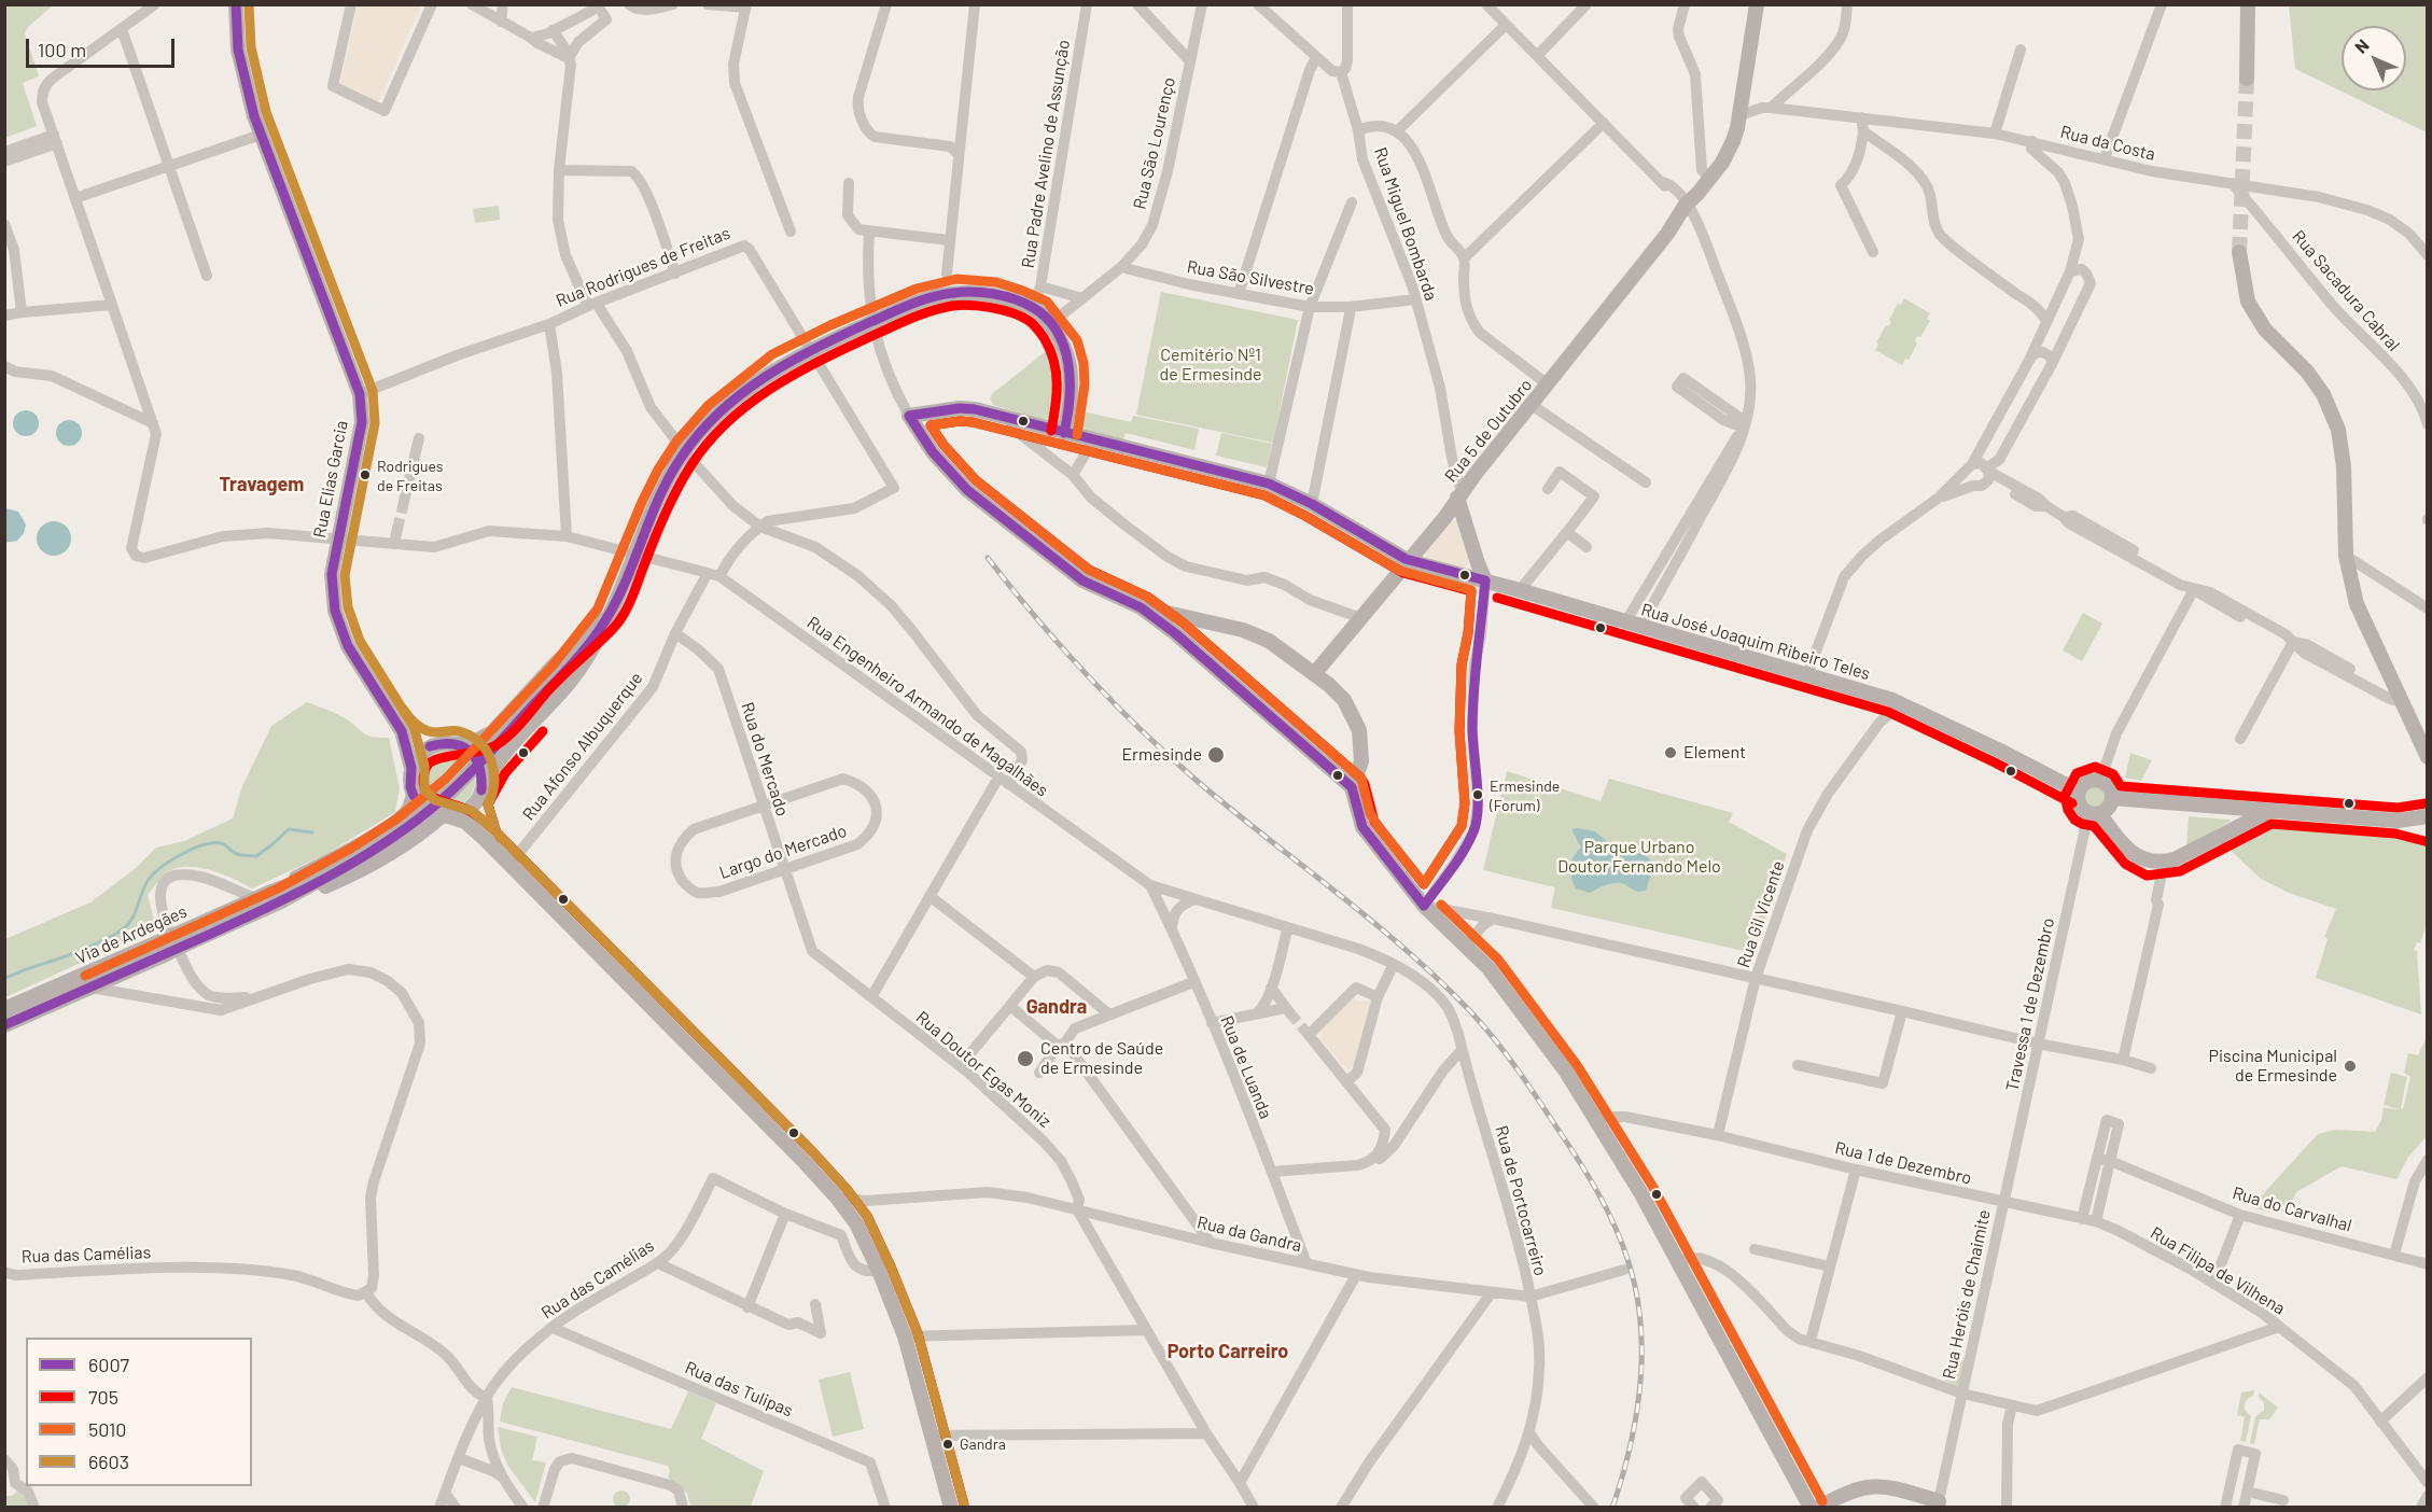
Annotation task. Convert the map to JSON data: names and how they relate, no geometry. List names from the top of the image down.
{
  "streets": {
    "main road": [
      "Rua 5 de Outubro",
      "Rua Elias Garcia",
      "Rua José Joaquim Ribeiro Teles",
      "Via de Ardegães"
    ],
    "street": [
      "Rua São Lourenço",
      "Rua da Costa",
      "Rua Padre Avelino de Assunção",
      "Rua Miguel Bombarda",
      "Rua Rodrigues de Freitas",
      "Rua São Silvestre",
      "Rua Sacadura Cabral",
      "Rua Engenheiro Armando de Magalhães",
      "Rua Afonso Albuquerque",
      "Rua do Mercado",
      "Largo do Mercado",
      "Rua Gil Vicente",
      "Travessa 1 de Dezembro",
      "Rua de Luanda",
      "Rua Doutor Egas Moniz",
      "Rua 1 de Dezembro",
      "Rua de Portocarreiro",
      "Rua do Carvalhal",
      "Rua da Gandra",
      "Rua das Camélias",
      "Rua Filipa de Vilhena",
      "Rua Heróis de Chaimite",
      "Rua das Tulipas"
    ]
  },
  "crossings": [
    ["Rua São Lourenço", "Rua São Silvestre"],
    ["Rua da Costa", "Rua Sacadura Cabral"],
    ["Rua da Costa", "Rua 5 de Outubro"],
    ["Rua Miguel Bombarda", "Rua São Silvestre"],
    ["Rua Miguel Bombarda", "Rua 5 de Outubro"],
    ["Rua Rodrigues de Freitas", "Rua Elias Garcia"],
    ["Rua 5 de Outubro", "Rua José Joaquim Ribeiro Teles"],
    ["Rua Elias Garcia", "Rua Engenheiro Armando de Magalhães"],
    ["Rua Elias Garcia", "Via de Ardegães"],
    ["Rua José Joaquim Ribeiro Teles", "Rua Gil Vicente"],
    ["Rua José Joaquim Ribeiro Teles", "Travessa 1 de Dezembro"],
    ["Rua Engenheiro Armando de Magalhães", "Rua Afonso Albuquerque"],
    ["Rua Engenheiro Armando de Magalhães", "Rua de Luanda"],
    ["Rua Engenheiro Armando de Magalhães", "Rua de Portocarreiro"],
    ["Rua Afonso Albuquerque", "Rua do Mercado"],
    ["Rua do Mercado", "Largo do Mercado"],
    ["Rua do Mercado", "Rua Doutor Egas Moniz"],
    ["Rua Gil Vicente", "Rua 1 de Dezembro"],
    ["Travessa 1 de Dezembro", "Rua 1 de Dezembro"],
    ["Travessa 1 de Dezembro", "Rua Heróis de Chaimite"],
    ["Rua de Luanda", "Rua da Gandra"],
    ["Rua Doutor Egas Moniz", "Rua da Gandra"],
    ["Rua 1 de Dezembro", "Rua Filipa de Vilhena"],
    ["Rua 1 de Dezembro", "Rua Heróis de Chaimite"],
    ["Rua de Portocarreiro", "Rua da Gandra"],
    ["Rua das Camélias", "Rua das Tulipas"]
  ],
  "districts": ["Travagem", "Gandra", "Porto Carreiro"],
  "parks": ["Cemitério Nº1 de Ermesinde", "Parque Urbano Doutor Fernando Melo"],
  "places": [
    "Rodrigues de Freitas",
    "Element",
    "Ermesinde",
    "Ermesinde (Forum)",
    "Centro de Saúde de Ermesinde",
    "Piscina Municipal de Ermesinde",
    "Gandra"
  ],
  "lines": [
    "transit line 6007",
    "transit line 6603",
    "transit line 5010",
    "transit line 705"
  ],
  "legend": [
    "6007",
    "705",
    "5010",
    "6603"
  ],
  "scale_bar": "100 m",
  "north": "top left"
}
